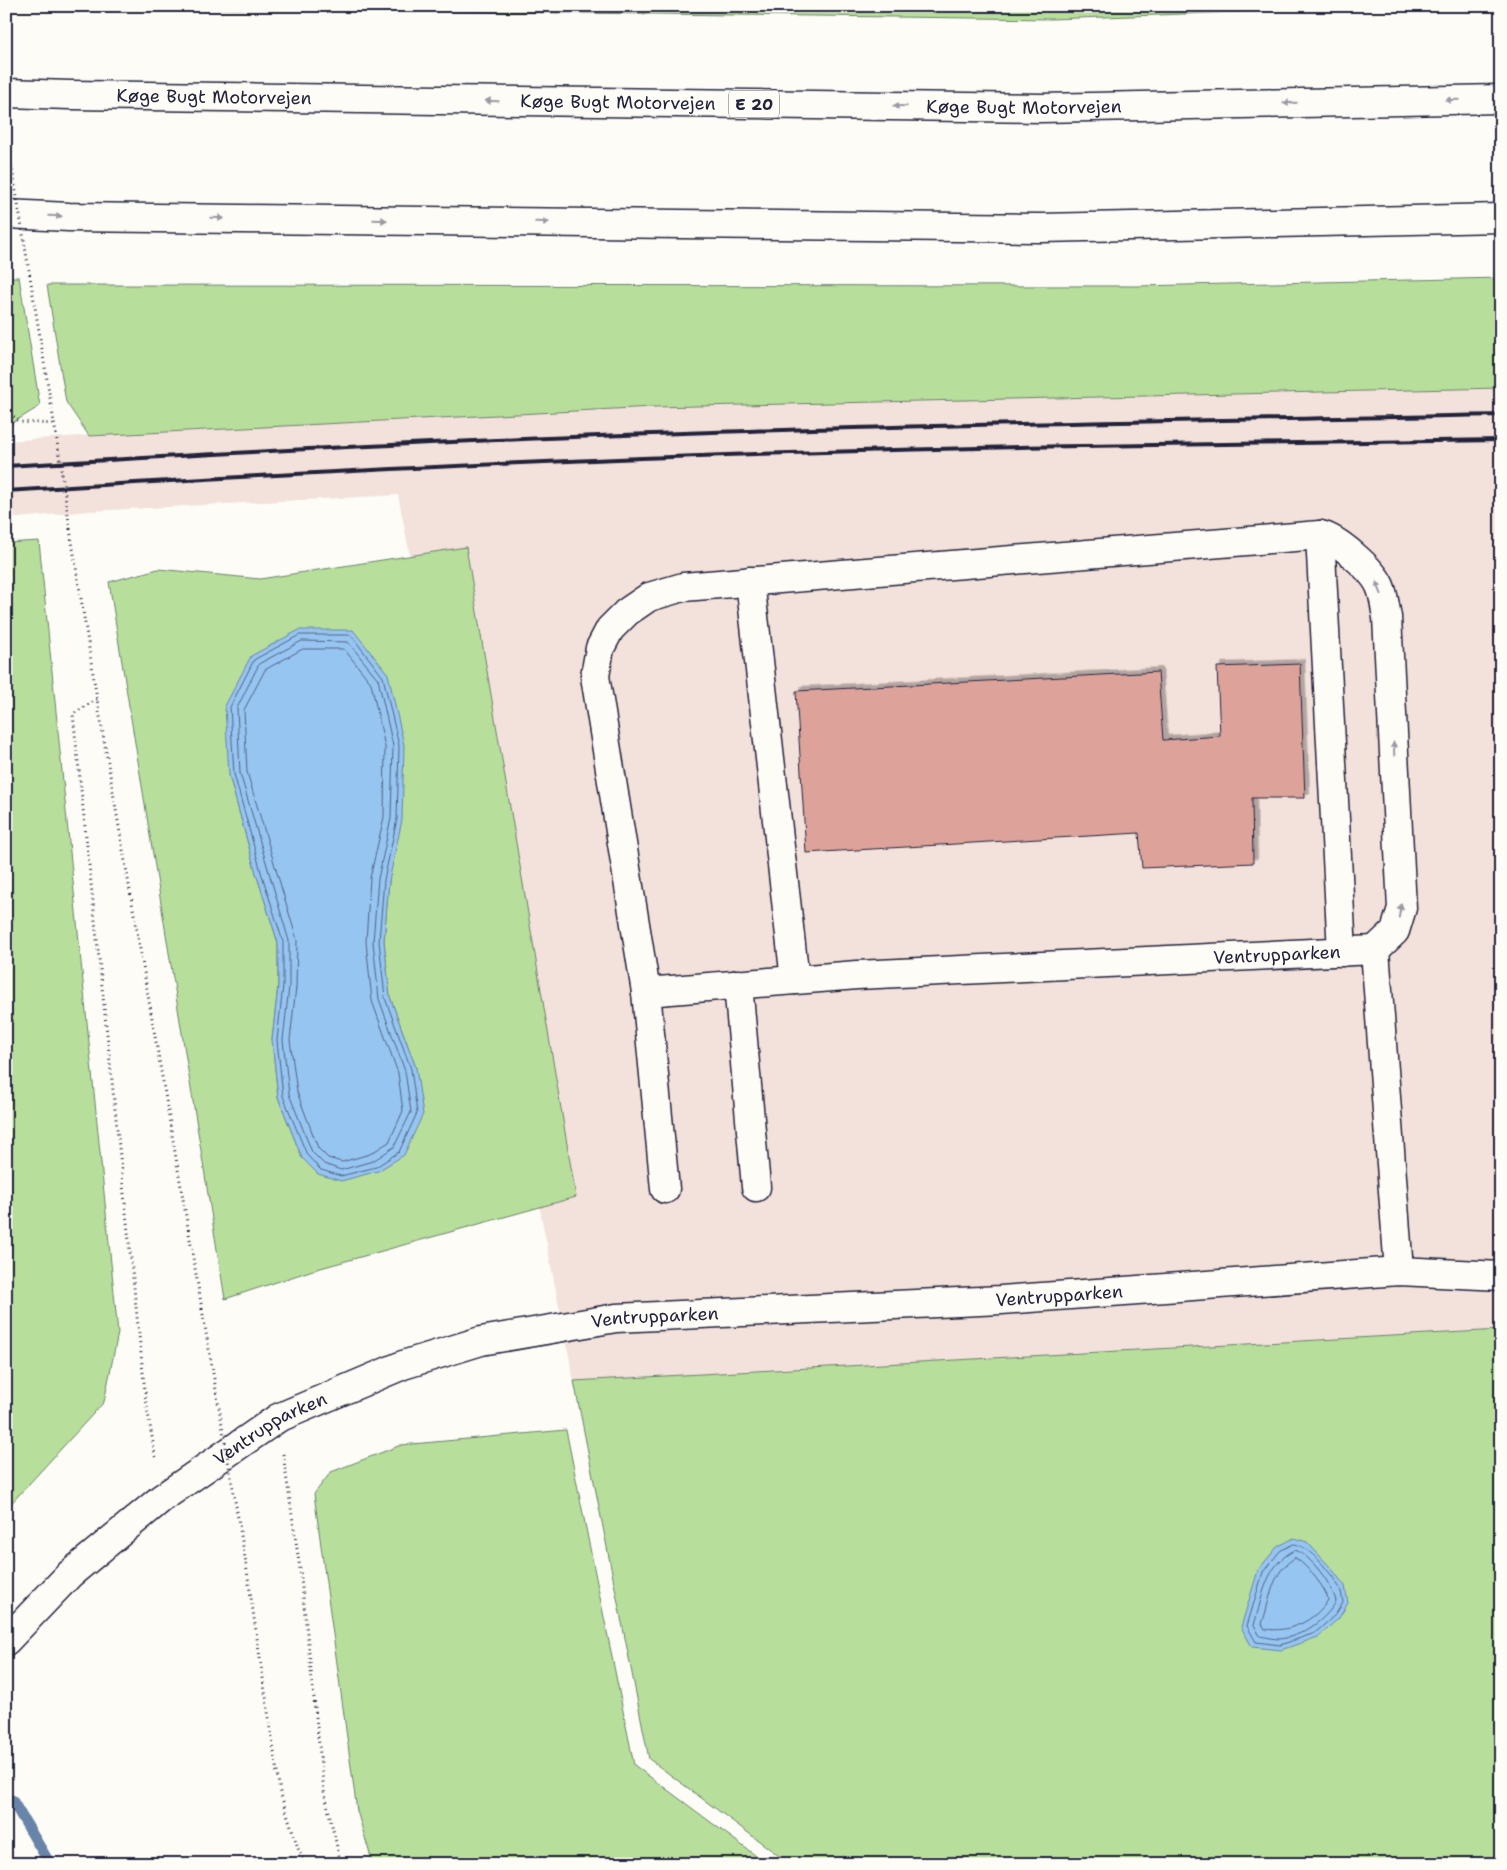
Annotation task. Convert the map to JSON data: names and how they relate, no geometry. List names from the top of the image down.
{
  "streets": {
    "main road": ["Køge Bugt Motorvejen", "E 20", "Ventrupparken"]
  }
}
